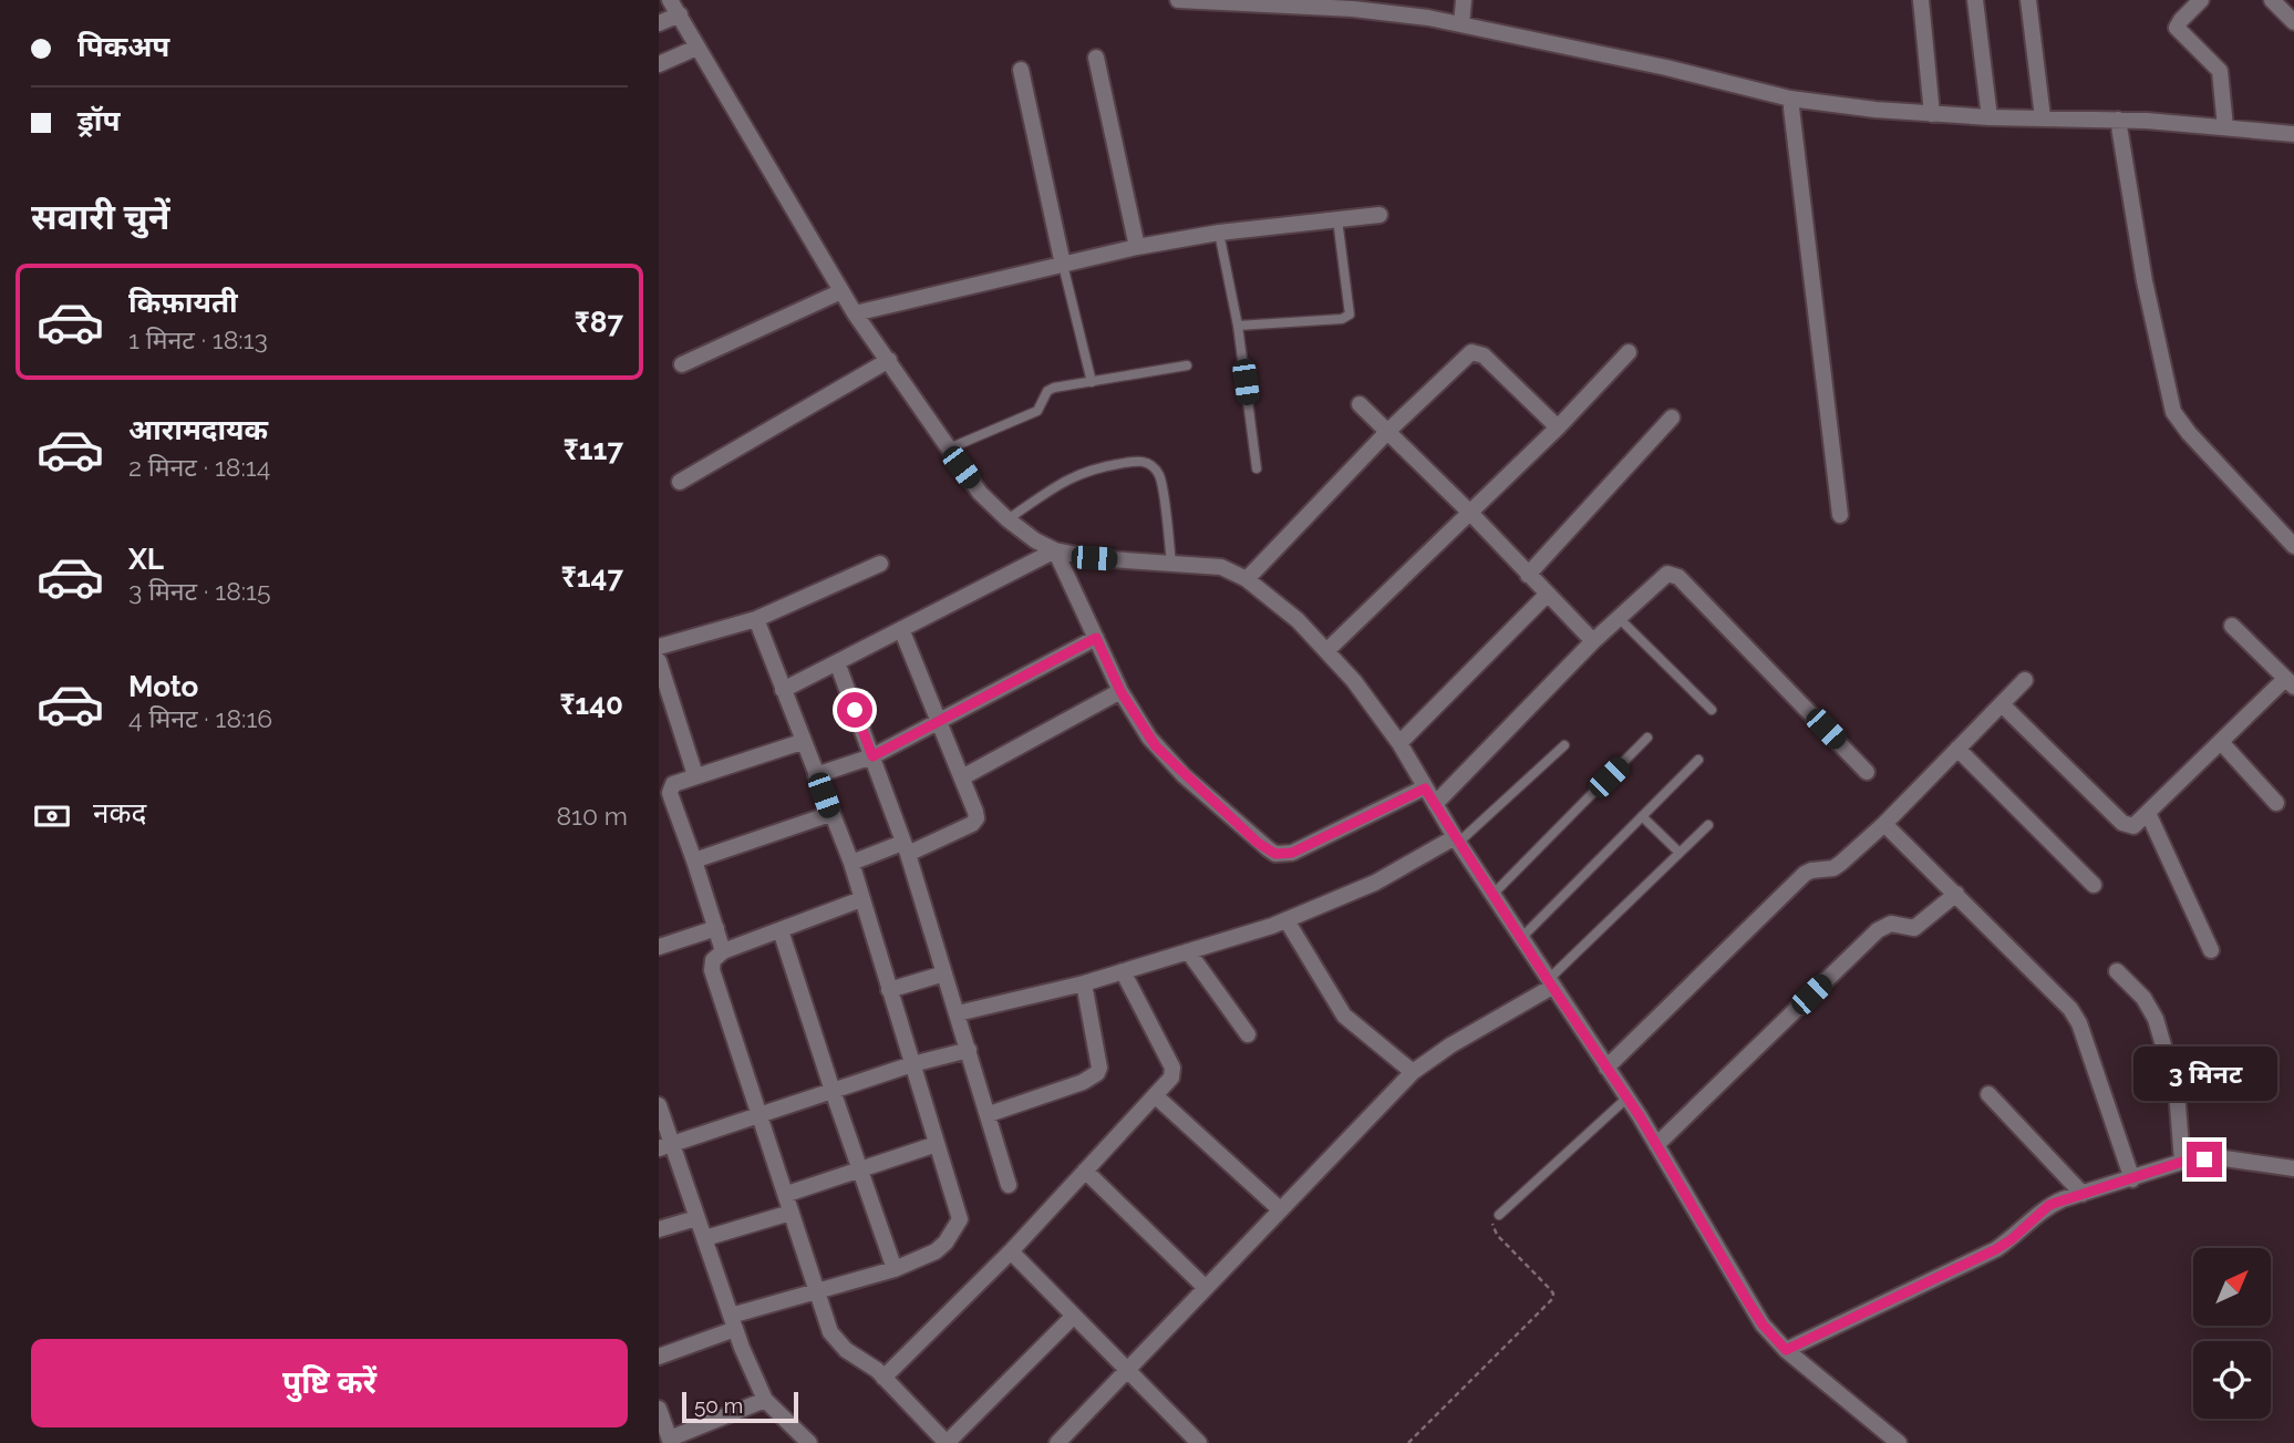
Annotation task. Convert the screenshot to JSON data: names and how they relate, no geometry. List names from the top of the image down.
{
  "scale_bar": "50 m",
  "north": "top right",
  "page": {
    "banner": ["पिकअप", "ड्रॉप"],
    "heading": "सवारी चुनें",
    "list": [
      {
        "name": "किफ़ायती",
        "note": "1 मिनट · 18:13",
        "value": "₹87"
      },
      {
        "name": "आरामदायक",
        "note": "2 मिनट · 18:14",
        "value": "₹117"
      },
      {
        "name": "XL",
        "note": "3 मिनट · 18:15",
        "value": "₹147"
      },
      {
        "name": "Moto",
        "note": "4 मिनट · 18:16",
        "value": "₹140"
      }
    ],
    "pay": ["नकद", "810 m"],
    "bubble": "3 मिनट",
    "buttons": "पुष्टि करें",
    "scale": "50 m"
  }
}
